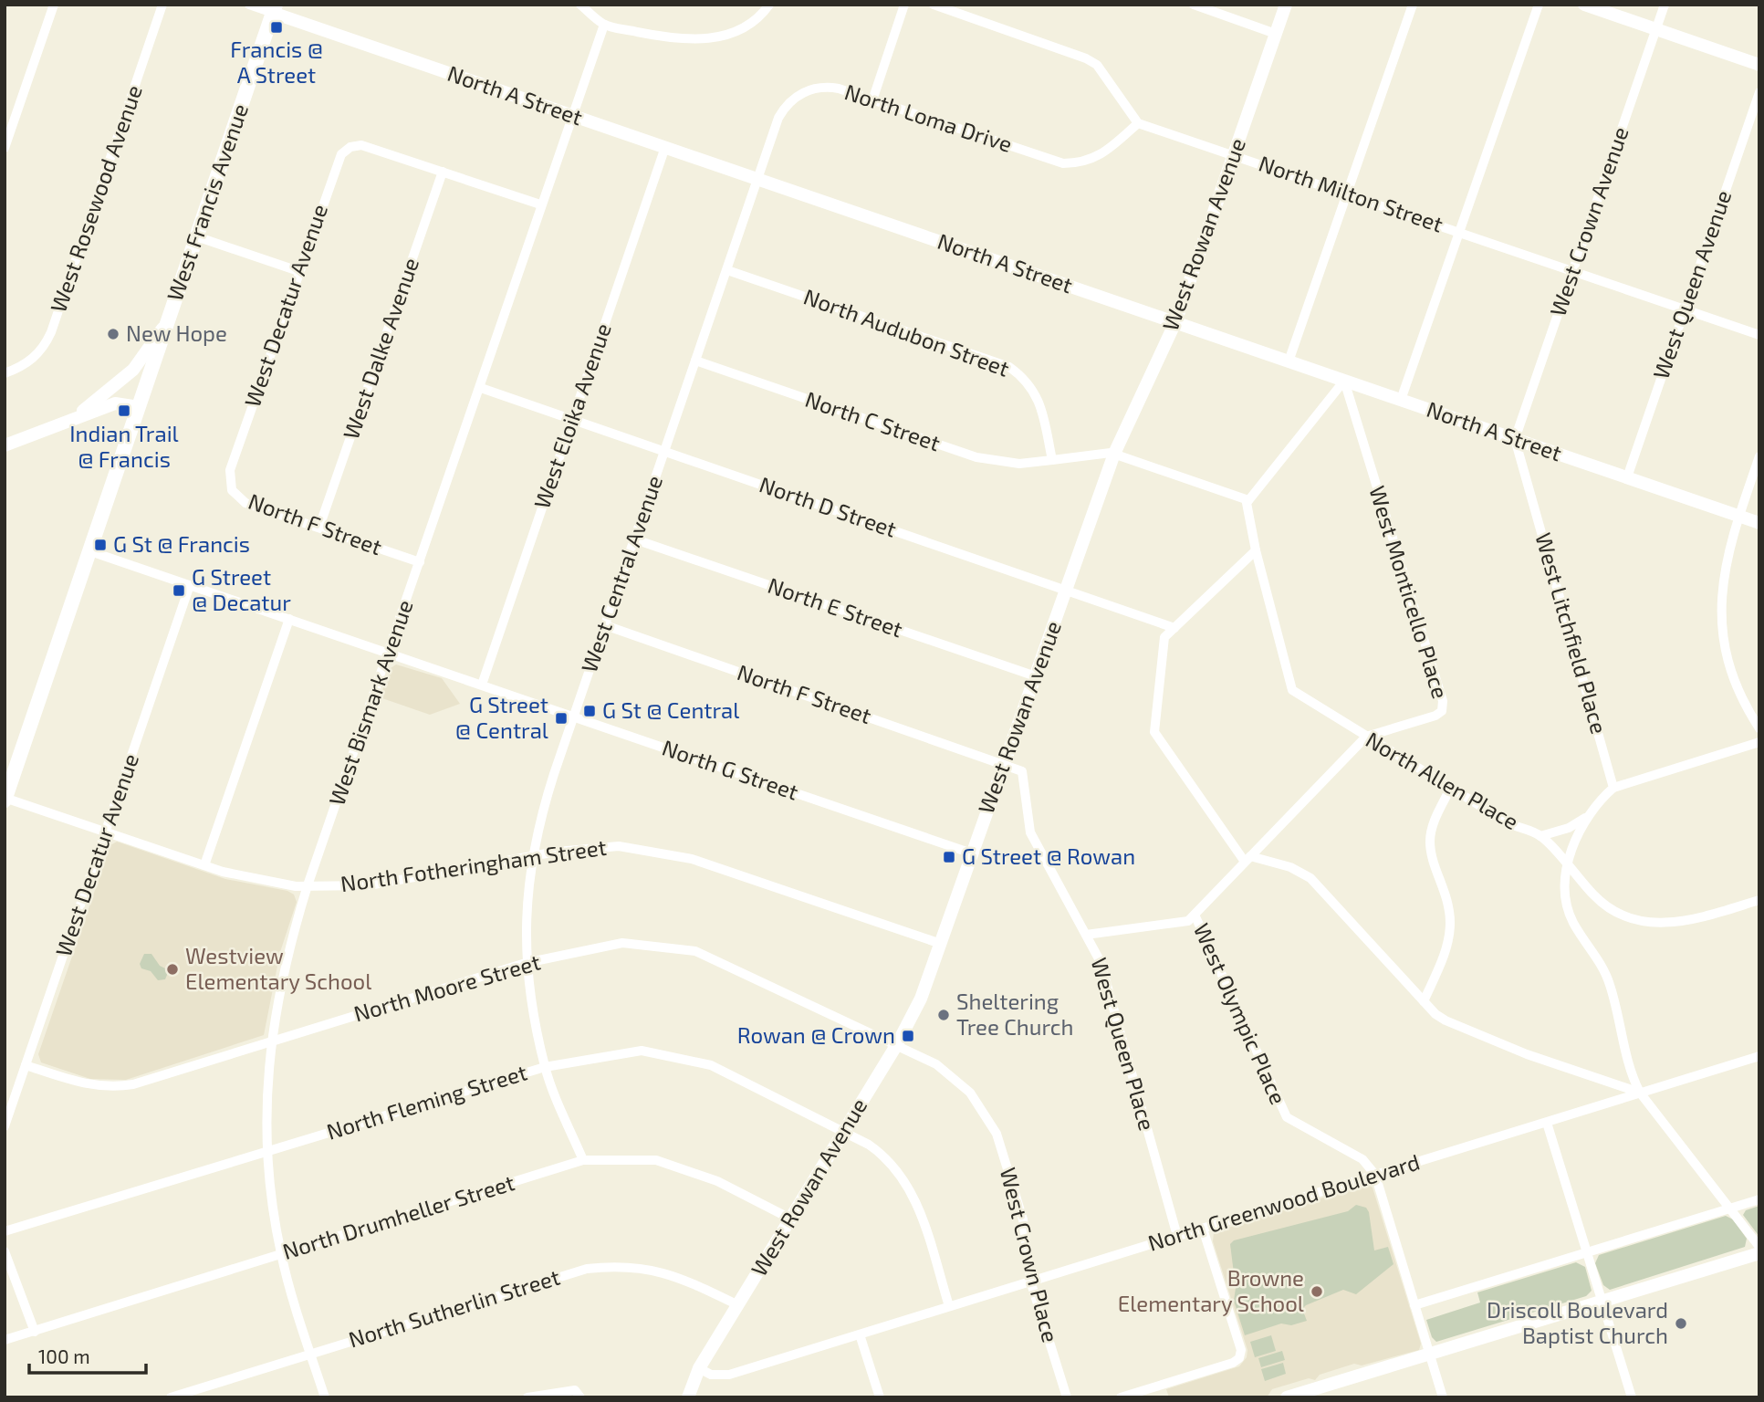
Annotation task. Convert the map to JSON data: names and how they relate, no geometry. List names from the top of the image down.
{
  "streets": {
    "main road": ["West Francis Avenue"],
    "street": [
      "North A Street",
      "North Loma Drive",
      "North Milton Street",
      "West Rosewood Avenue",
      "West Crown Avenue",
      "West Rowan Avenue",
      "West Queen Avenue",
      "West Decatur Avenue",
      "North Audubon Street",
      "West Dalke Avenue",
      "West Eloika Avenue",
      "North C Street",
      "North D Street",
      "North F Street",
      "West Central Avenue",
      "West Monticello Place",
      "North E Street",
      "West Litchfield Place",
      "West Bismark Avenue",
      "North G Street",
      "North Allen Place",
      "North Fotheringham Street",
      "North Moore Street",
      "West Olympic Place",
      "West Queen Place",
      "North Fleming Street",
      "North Greenwood Boulevard",
      "North Drumheller Street",
      "West Crown Place",
      "North Sutherlin Street"
    ]
  },
  "crossings": [
    ["North A Street", "North Loma Drive"],
    ["North A Street", "West Francis Avenue"],
    ["North A Street", "West Crown Avenue"],
    ["North A Street", "West Rowan Avenue"],
    ["North A Street", "West Queen Avenue"],
    ["North A Street", "West Eloika Avenue"],
    ["North A Street", "West Central Avenue"],
    ["North A Street", "West Monticello Place"],
    ["North A Street", "West Litchfield Place"],
    ["North A Street", "West Bismark Avenue"],
    ["North Loma Drive", "North Milton Street"],
    ["North Loma Drive", "West Central Avenue"],
    ["North Milton Street", "West Crown Avenue"],
    ["North Milton Street", "West Rowan Avenue"],
    ["North Milton Street", "West Queen Avenue"],
    ["West Francis Avenue", "North G Street"],
    ["West Francis Avenue", "North Fotheringham Street"],
    ["West Crown Avenue", "West Litchfield Place"],
    ["West Rowan Avenue", "North D Street"],
    ["West Rowan Avenue", "North F Street"],
    ["West Rowan Avenue", "North E Street"],
    ["West Rowan Avenue", "North G Street"],
    ["West Rowan Avenue", "North Fotheringham Street"],
    ["West Rowan Avenue", "North Moore Street"],
    ["West Rowan Avenue", "West Queen Place"],
    ["West Rowan Avenue", "North Fleming Street"],
    ["West Rowan Avenue", "North Greenwood Boulevard"],
    ["West Rowan Avenue", "North Drumheller Street"],
    ["West Rowan Avenue", "West Crown Place"],
    ["West Rowan Avenue", "North Sutherlin Street"],
    ["West Decatur Avenue", "West Dalke Avenue"],
    ["West Decatur Avenue", "North F Street"],
    ["West Decatur Avenue", "North G Street"],
    ["West Decatur Avenue", "North Fotheringham Street"],
    ["West Decatur Avenue", "North Moore Street"],
    ["North Audubon Street", "North C Street"],
    ["North Audubon Street", "West Central Avenue"],
    ["West Dalke Avenue", "North F Street"],
    ["West Eloika Avenue", "North D Street"],
    ["West Eloika Avenue", "North G Street"],
    ["North C Street", "West Central Avenue"],
    ["North D Street", "West Central Avenue"],
    ["North D Street", "West Bismark Avenue"],
    ["North F Street", "West Central Avenue"],
    ["North F Street", "West Bismark Avenue"],
    ["North F Street", "West Queen Place"],
    ["West Central Avenue", "North E Street"],
    ["West Central Avenue", "North G Street"],
    ["West Central Avenue", "North Fotheringham Street"],
    ["West Central Avenue", "North Moore Street"],
    ["West Central Avenue", "North Fleming Street"],
    ["West Central Avenue", "North Drumheller Street"],
    ["West Monticello Place", "North Allen Place"],
    ["West Monticello Place", "West Olympic Place"],
    ["West Bismark Avenue", "North G Street"],
    ["West Bismark Avenue", "North Fotheringham Street"],
    ["West Bismark Avenue", "North Moore Street"],
    ["West Bismark Avenue", "North Fleming Street"],
    ["West Bismark Avenue", "North Drumheller Street"],
    ["West Bismark Avenue", "North Sutherlin Street"],
    ["North Moore Street", "West Crown Place"],
    ["West Olympic Place", "North Greenwood Boulevard"],
    ["West Queen Place", "North Greenwood Boulevard"],
    ["North Fleming Street", "North Greenwood Boulevard"],
    ["North Greenwood Boulevard", "West Crown Place"]
  ],
  "places": {
    "transit": [
      "Francis @ A Street",
      "Indian Trail @ Francis",
      "G St @ Francis",
      "G Street @ Decatur",
      "G St @ Central",
      "G Street @ Central",
      "G Street @ Rowan",
      "Rowan @ Crown"
    ],
    "other": [
      "New Hope",
      "Westview Elementary School",
      "Sheltering Tree Church",
      "Browne Elementary School",
      "Driscoll Boulevard Baptist Church"
    ]
  },
  "scale_bar": "100 m"
}
